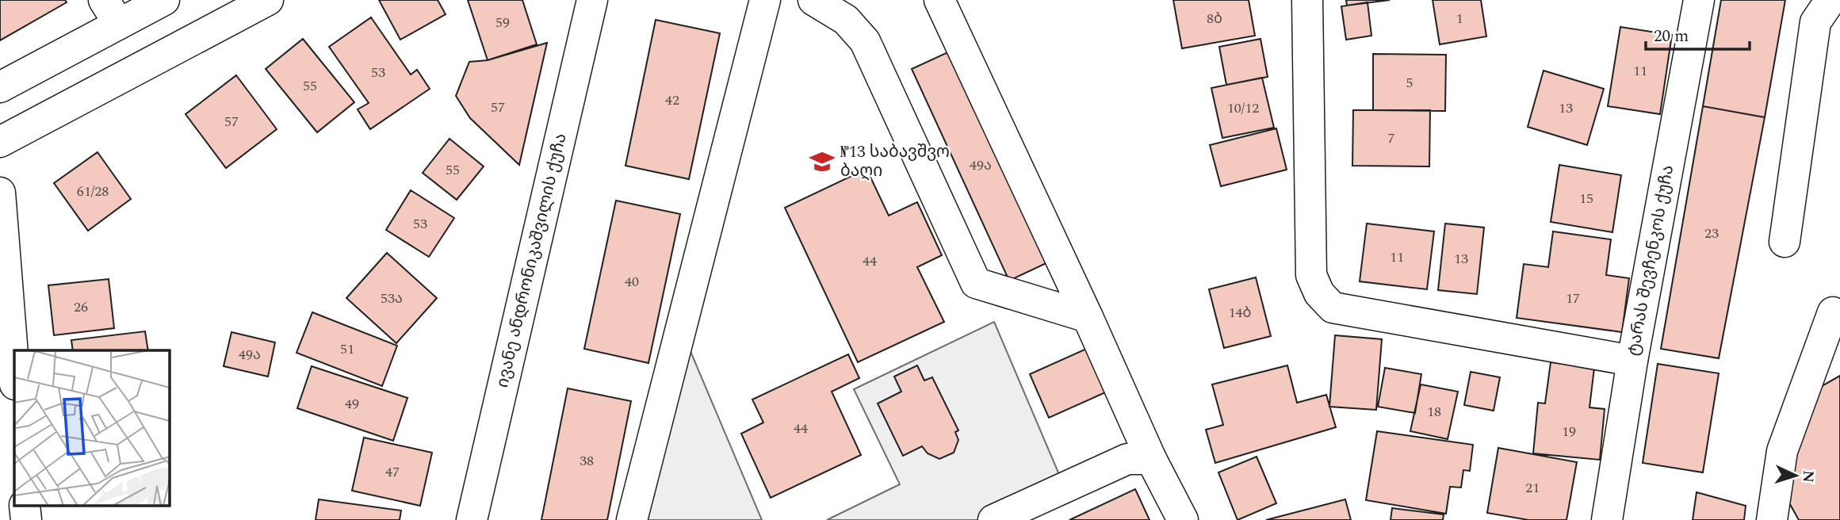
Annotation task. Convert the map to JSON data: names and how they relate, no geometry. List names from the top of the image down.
{
  "streets": {
    "street": ["ივანე ანდრონიკაშვილის ქუჩა", "ტარას შევჩენკოს ქუჩა"]
  },
  "places": {
    "school or university": ["№13 საბავშვო ბაღი"]
  },
  "house_numbers": [
    "8ბ",
    "1",
    "59",
    "11",
    "53",
    "5",
    "55",
    "42",
    "57",
    "10/12",
    "13",
    "57",
    "7",
    "49ა",
    "55",
    "61/28",
    "15",
    "53",
    "23",
    "11",
    "13",
    "44",
    "40",
    "53ა",
    "17",
    "26",
    "14ბ",
    "51",
    "49ა",
    "49",
    "18",
    "44",
    "19",
    "38",
    "47",
    "21"
  ],
  "scale_bar": "20 m",
  "north": "right"
}
